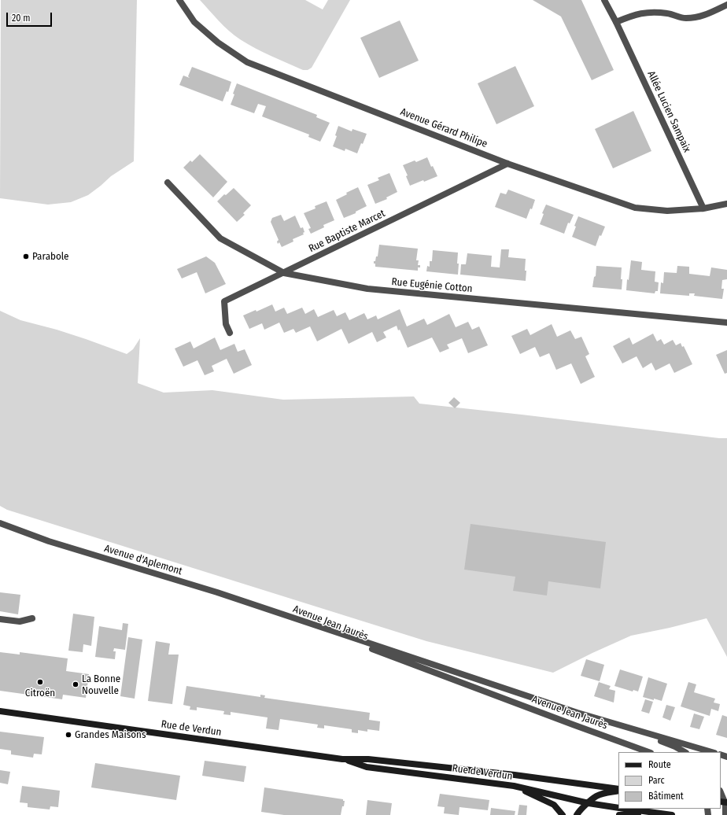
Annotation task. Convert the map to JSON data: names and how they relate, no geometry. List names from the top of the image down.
{
  "streets": {
    "main road": ["Rue de Verdun"],
    "street": [
      "Allée Lucien Sampaix",
      "Avenue Gérard Philipe",
      "Rue Baptiste Marcet",
      "Rue Eugénie Cotton",
      "Avenue d'Aplemont",
      "Avenue Jean Jaurès"
    ]
  },
  "crossings": [
    ["Allée Lucien Sampaix", "Avenue Gérard Philipe"],
    ["Avenue Gérard Philipe", "Rue Baptiste Marcet"],
    ["Rue Baptiste Marcet", "Rue Eugénie Cotton"],
    ["Avenue d'Aplemont", "Avenue Jean Jaurès"]
  ],
  "places": [
    "Parabole",
    "Citroën",
    "La Bonne Nouvelle",
    "Grandes Maisons"
  ],
  "legend": ["Route", "Parc", "Bâtiment"],
  "scale_bar": "20 m"
}
